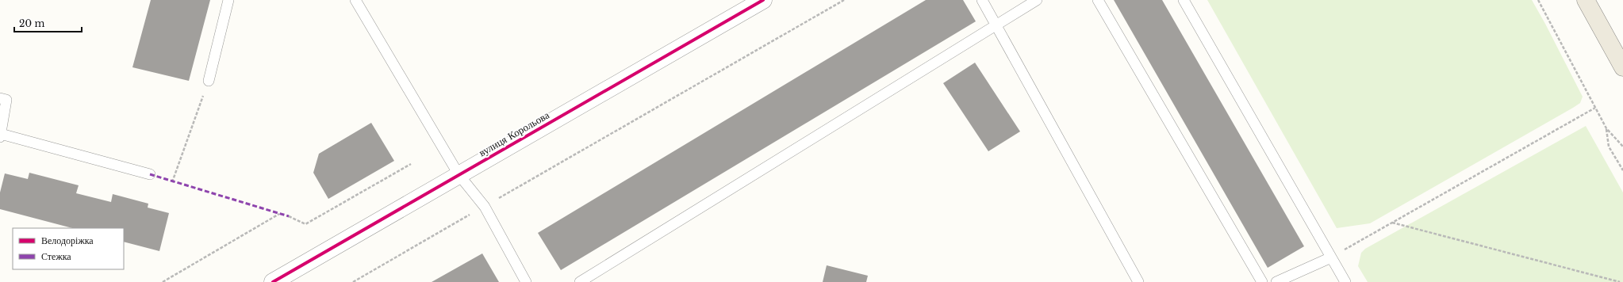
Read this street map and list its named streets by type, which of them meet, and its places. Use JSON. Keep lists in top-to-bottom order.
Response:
{
  "streets": {
    "street": ["вулиця Корольова"]
  },
  "legend": ["Велодоріжка", "Стежка"],
  "scale_bar": "20 m"
}
